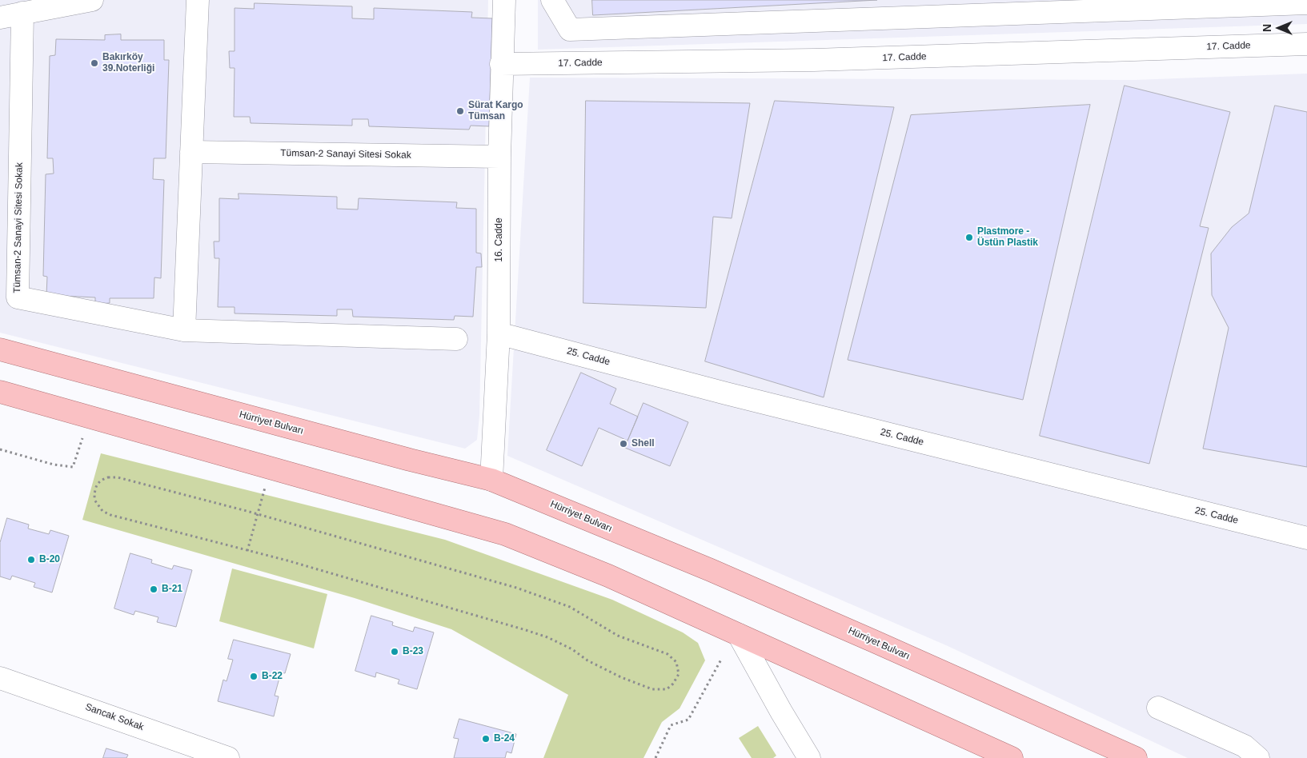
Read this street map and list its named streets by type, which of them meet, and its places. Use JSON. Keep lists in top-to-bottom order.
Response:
{
  "streets": {
    "main road": ["Hürriyet Bulvarı"],
    "street": [
      "17. Cadde",
      "Tümsan-2 Sanayi Sitesi Sokak",
      "16. Cadde",
      "25. Cadde",
      "Sancak Sokak"
    ]
  },
  "crossings": [
    ["17. Cadde", "16. Cadde"],
    ["Tümsan-2 Sanayi Sitesi Sokak", "16. Cadde"],
    ["16. Cadde", "25. Cadde"],
    ["16. Cadde", "Hürriyet Bulvarı"]
  ],
  "places": [
    "Bakırköy 39.Noterliği",
    "Sürat Kargo Tümsan",
    "Plastmore - Üstün Plastik",
    "Shell",
    "B-20",
    "B-21",
    "B-23",
    "B-22",
    "B-24"
  ],
  "north": "left"
}
